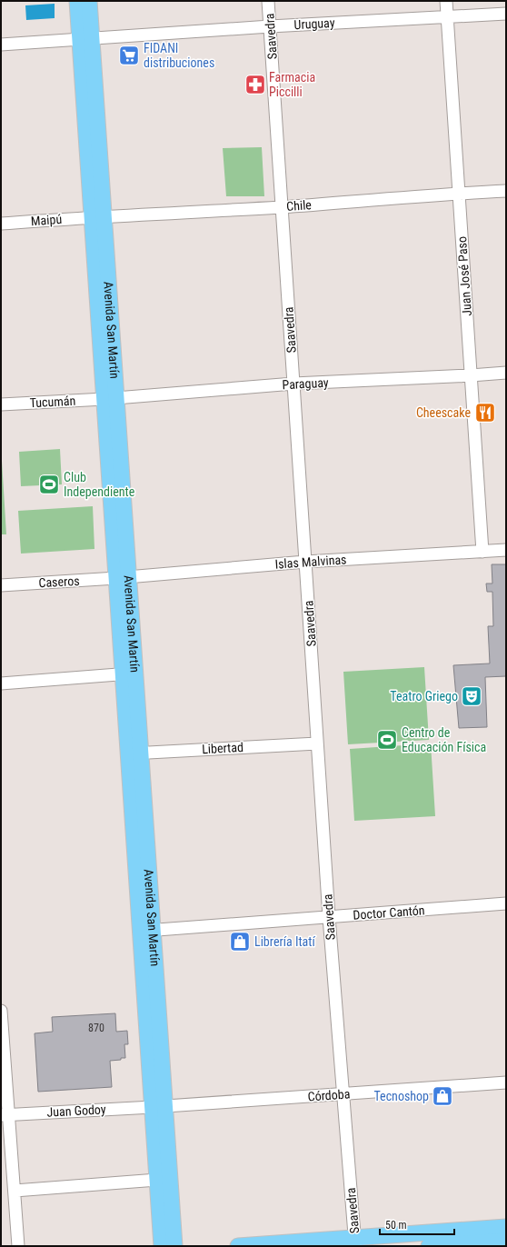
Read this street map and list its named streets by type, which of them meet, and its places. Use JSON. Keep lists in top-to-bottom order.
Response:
{
  "streets": {
    "main road": ["Avenida San Martín"],
    "street": [
      "Uruguay",
      "Saavedra",
      "Chile",
      "Maipú",
      "Juan José Paso",
      "Paraguay",
      "Tucumán",
      "Islas Malvinas",
      "Caseros",
      "Libertad",
      "Doctor Cantón",
      "Córdoba",
      "Juan Godoy"
    ]
  },
  "crossings": [
    ["Uruguay", "Saavedra"],
    ["Uruguay", "Juan José Paso"],
    ["Uruguay", "Avenida San Martín"],
    ["Saavedra", "Chile"],
    ["Saavedra", "Paraguay"],
    ["Saavedra", "Islas Malvinas"],
    ["Saavedra", "Libertad"],
    ["Saavedra", "Doctor Cantón"],
    ["Saavedra", "Córdoba"],
    ["Chile", "Maipú"],
    ["Chile", "Juan José Paso"],
    ["Chile", "Avenida San Martín"],
    ["Maipú", "Avenida San Martín"],
    ["Juan José Paso", "Paraguay"],
    ["Juan José Paso", "Islas Malvinas"],
    ["Avenida San Martín", "Paraguay"],
    ["Avenida San Martín", "Tucumán"],
    ["Avenida San Martín", "Islas Malvinas"],
    ["Avenida San Martín", "Caseros"],
    ["Avenida San Martín", "Libertad"],
    ["Avenida San Martín", "Doctor Cantón"],
    ["Avenida San Martín", "Córdoba"],
    ["Avenida San Martín", "Juan Godoy"],
    ["Paraguay", "Tucumán"],
    ["Islas Malvinas", "Caseros"],
    ["Córdoba", "Juan Godoy"]
  ],
  "places": {
    "supermarket": ["FIDANI distribuciones"],
    "pharmacy": ["Farmacia Piccilli"],
    "restaurant": ["Cheescake"],
    "sports": ["Club Independiente", "Centro de Educación Física"],
    "theatre": ["Teatro Griego"],
    "shop": ["Librería Itatí", "Tecnoshop"]
  },
  "house_numbers": ["870"],
  "scale_bar": "50 m"
}
